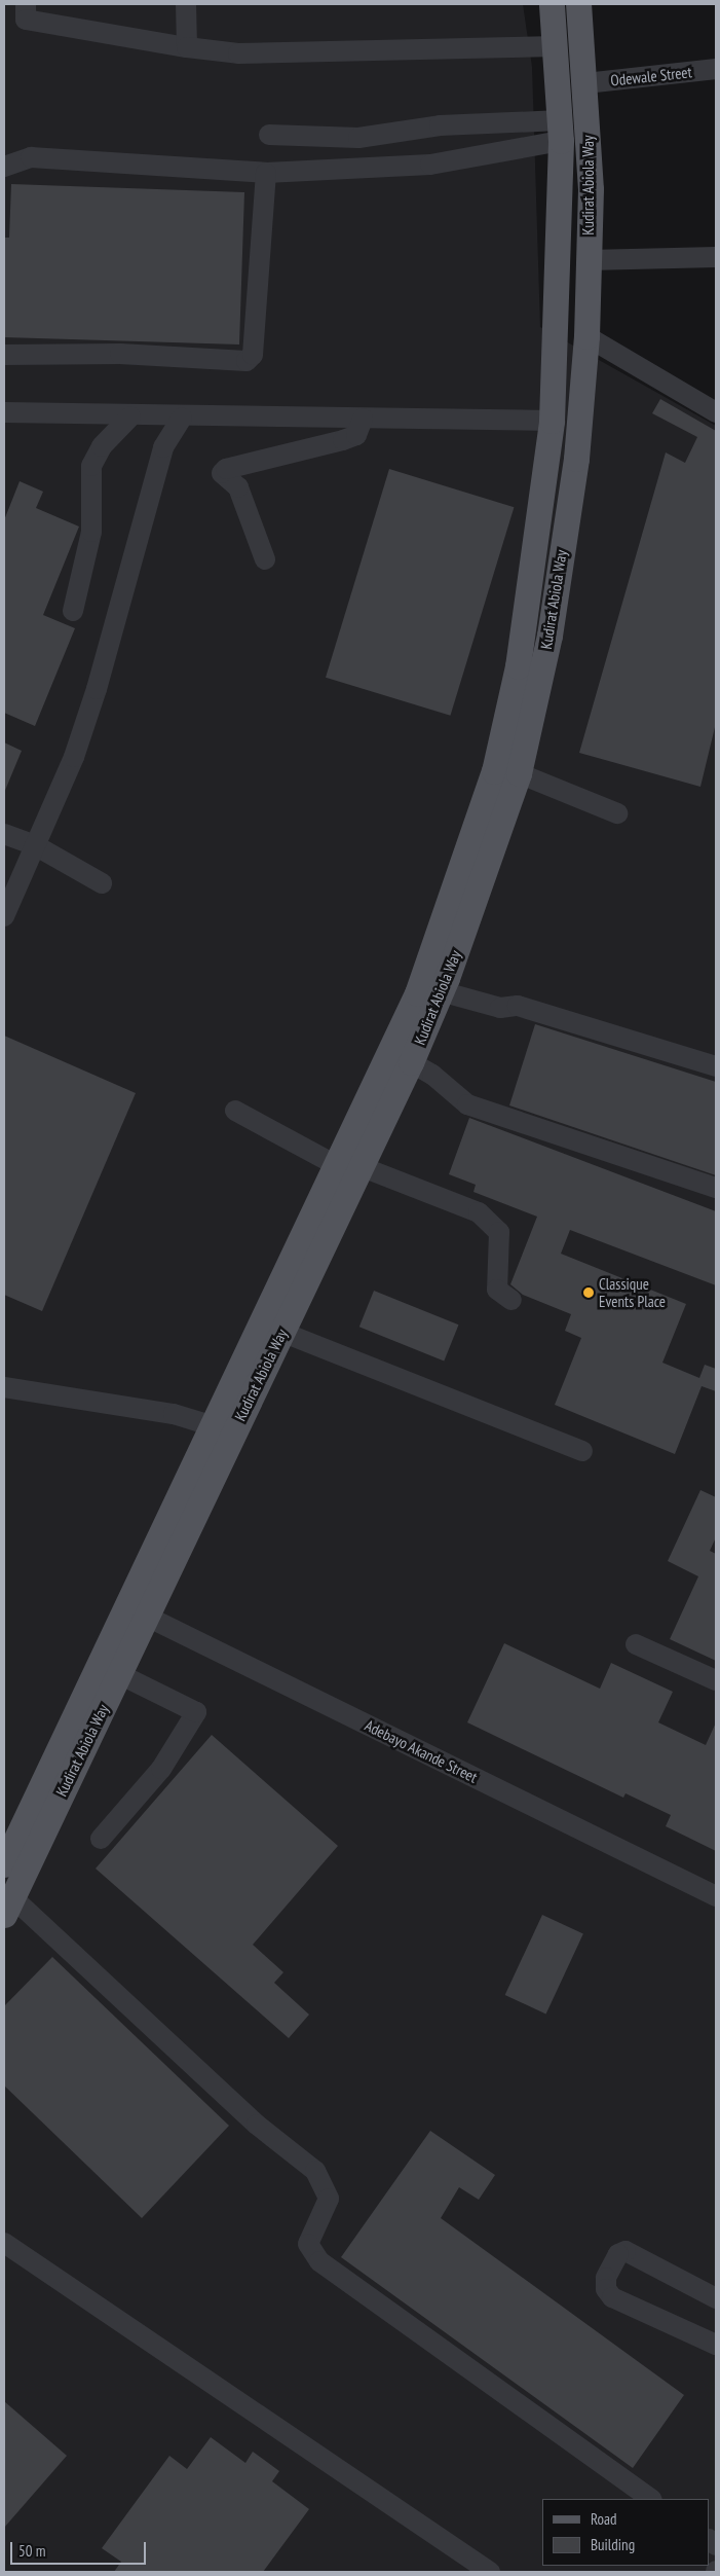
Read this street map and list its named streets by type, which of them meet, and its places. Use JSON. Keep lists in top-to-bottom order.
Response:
{
  "streets": {
    "main road": ["Kudirat Abiola Way"],
    "street": ["Odewale Street", "Adebayo Akande Street"]
  },
  "crossings": [
    ["Odewale Street", "Kudirat Abiola Way"],
    ["Kudirat Abiola Way", "Adebayo Akande Street"]
  ],
  "places": ["Classique Events Place"],
  "legend": ["Road", "Building"],
  "scale_bar": "50 m"
}
